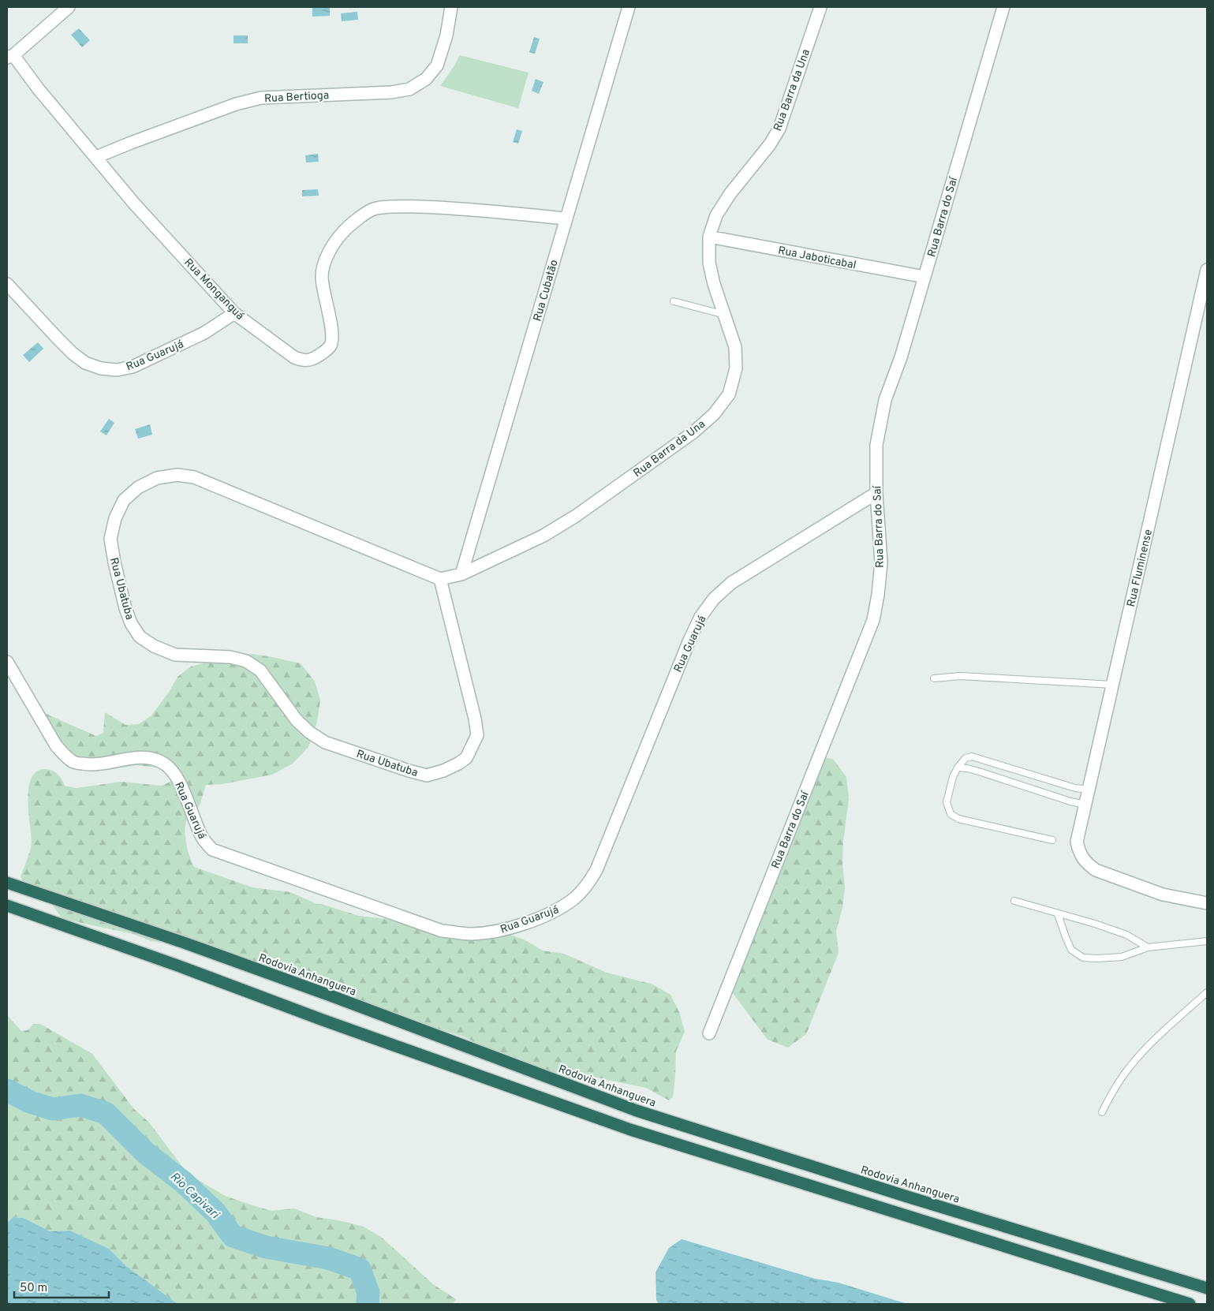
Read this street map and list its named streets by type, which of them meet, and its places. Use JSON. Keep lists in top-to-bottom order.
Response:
{
  "streets": {
    "highway": ["Rodovia Anhanguera"],
    "street": [
      "Rua Barra da Una",
      "Rua Bertioga",
      "Rua Barra do Saí",
      "Rua Jaboticabal",
      "Rua Monganguá",
      "Rua Cubatão",
      "Rua Guarujá",
      "Rua Fluminense",
      "Rua Ubatuba"
    ]
  },
  "crossings": [
    ["Rua Barra da Una", "Rua Jaboticabal"],
    ["Rua Barra da Una", "Rua Cubatão"],
    ["Rua Barra da Una", "Rua Ubatuba"],
    ["Rua Bertioga", "Rua Monganguá"],
    ["Rua Barra do Saí", "Rua Jaboticabal"],
    ["Rua Barra do Saí", "Rua Guarujá"],
    ["Rua Monganguá", "Rua Cubatão"],
    ["Rua Monganguá", "Rua Guarujá"]
  ],
  "water": ["Rio Capivari"],
  "scale_bar": "50 m"
}
